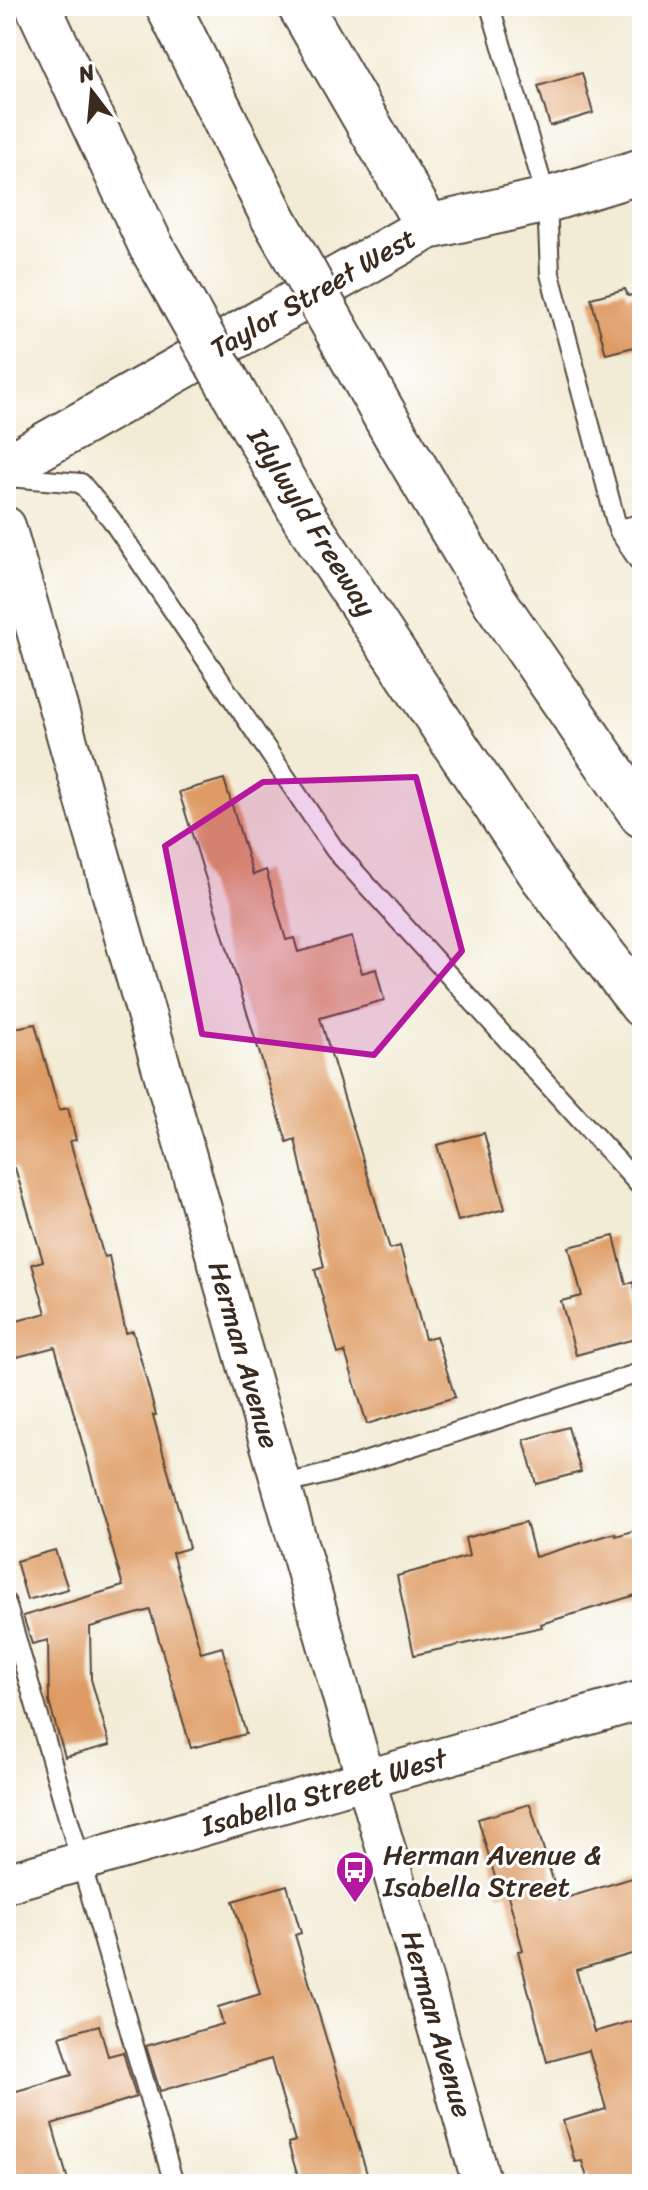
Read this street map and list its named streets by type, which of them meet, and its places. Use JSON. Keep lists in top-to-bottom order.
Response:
{
  "streets": {
    "main road": ["Taylor Street West", "Idylwyld Freeway"],
    "street": ["Herman Avenue", "Isabella Street West"]
  },
  "crossings": [
    ["Herman Avenue", "Isabella Street West"]
  ],
  "places": {
    "bus stop": ["Herman Avenue & Isabella Street"]
  },
  "north": "top"
}
